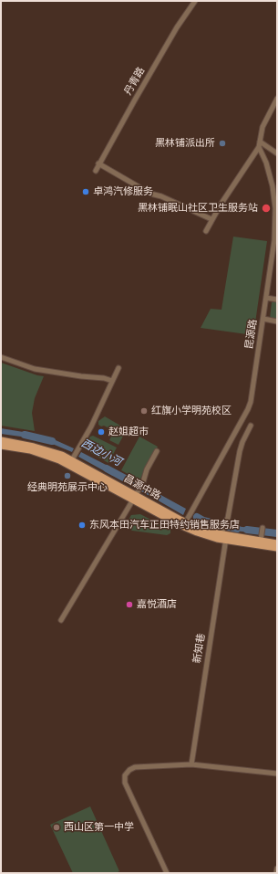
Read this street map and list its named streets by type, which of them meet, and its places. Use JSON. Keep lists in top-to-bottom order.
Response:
{
  "streets": {
    "main road": ["昌源中路"],
    "street": ["丹青路", "昆源路", "新知巷"]
  },
  "crossings": [
    ["昆源路", "昌源中路"],
    ["昌源中路", "新知巷"]
  ],
  "water": ["西边小河"],
  "places": [
    "黑林铺派出所",
    "卓鸿汽修服务",
    "黑林铺眠山社区卫生服务站",
    "红旗小学明苑校区",
    "赵姐超市",
    "经典明苑展示中心",
    "东风本田汽车正田特约销售服务店",
    "嘉悦酒店",
    "西山区第一中学"
  ]
}
